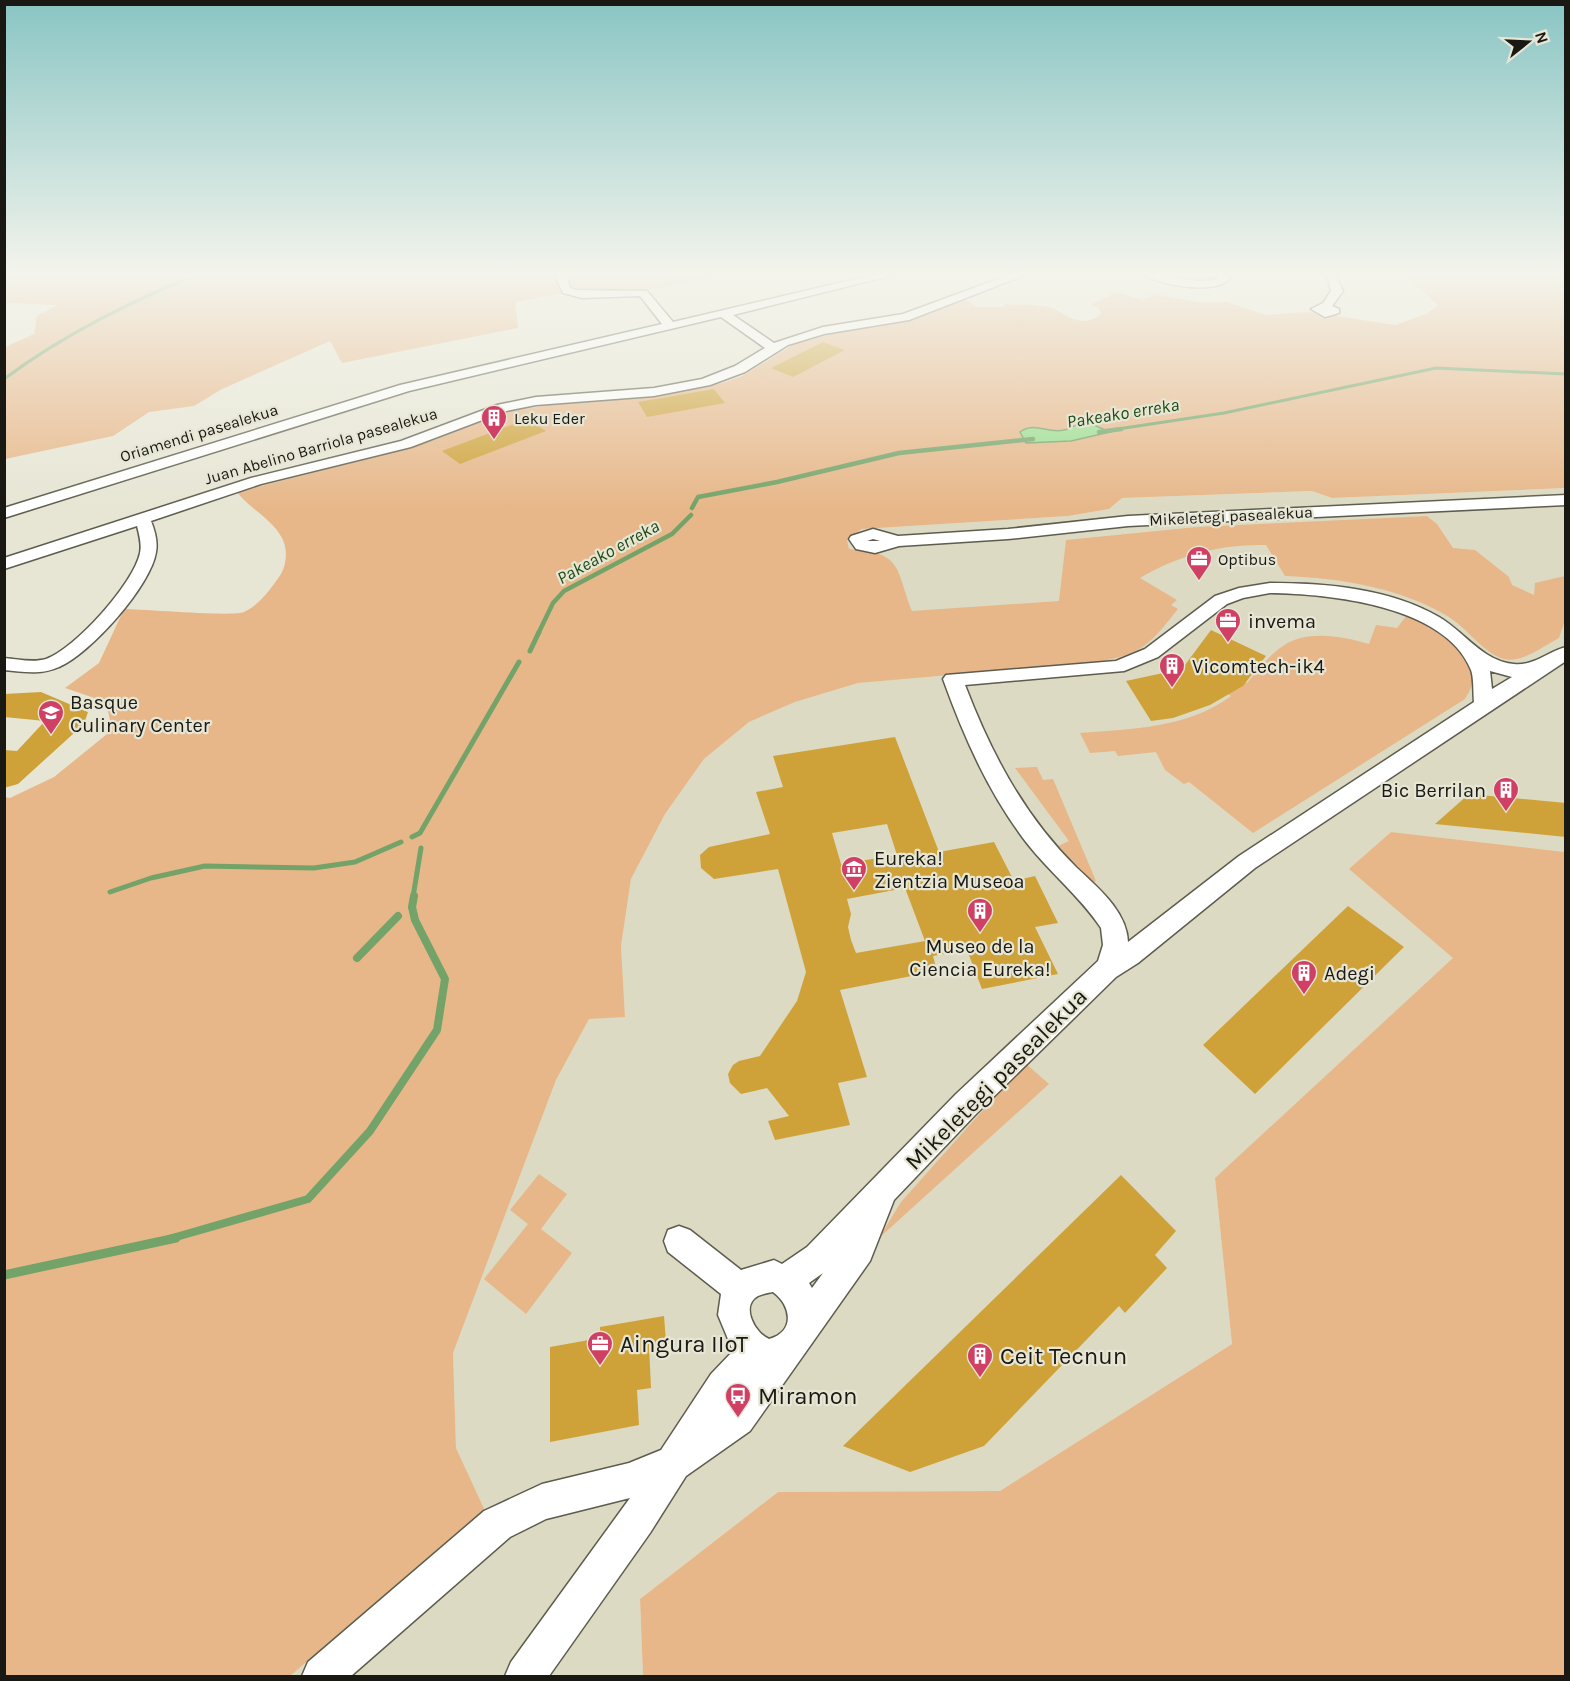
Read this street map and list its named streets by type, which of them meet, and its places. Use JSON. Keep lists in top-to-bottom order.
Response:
{
  "streets": {
    "street": ["Oriamendi pasealekua", "Juan Abelino Barriola pasealekua", "Mikeletegi pasealekua"]
  },
  "water": ["Pakeako erreka"],
  "places": {
    "building": [
      "Leku Eder",
      "Vicomtech-ik4",
      "Bic Berrilan",
      "Museo de la Ciencia Eureka!",
      "Adegi",
      "Ceit Tecnun"
    ],
    "office": ["Optibus", "invema", "Aingura IIoT"],
    "school or university": ["Basque Culinary Center"],
    "museum": ["Eureka! Zientzia Museoa"],
    "bus stop": ["Miramon"]
  },
  "north": "right"
}
